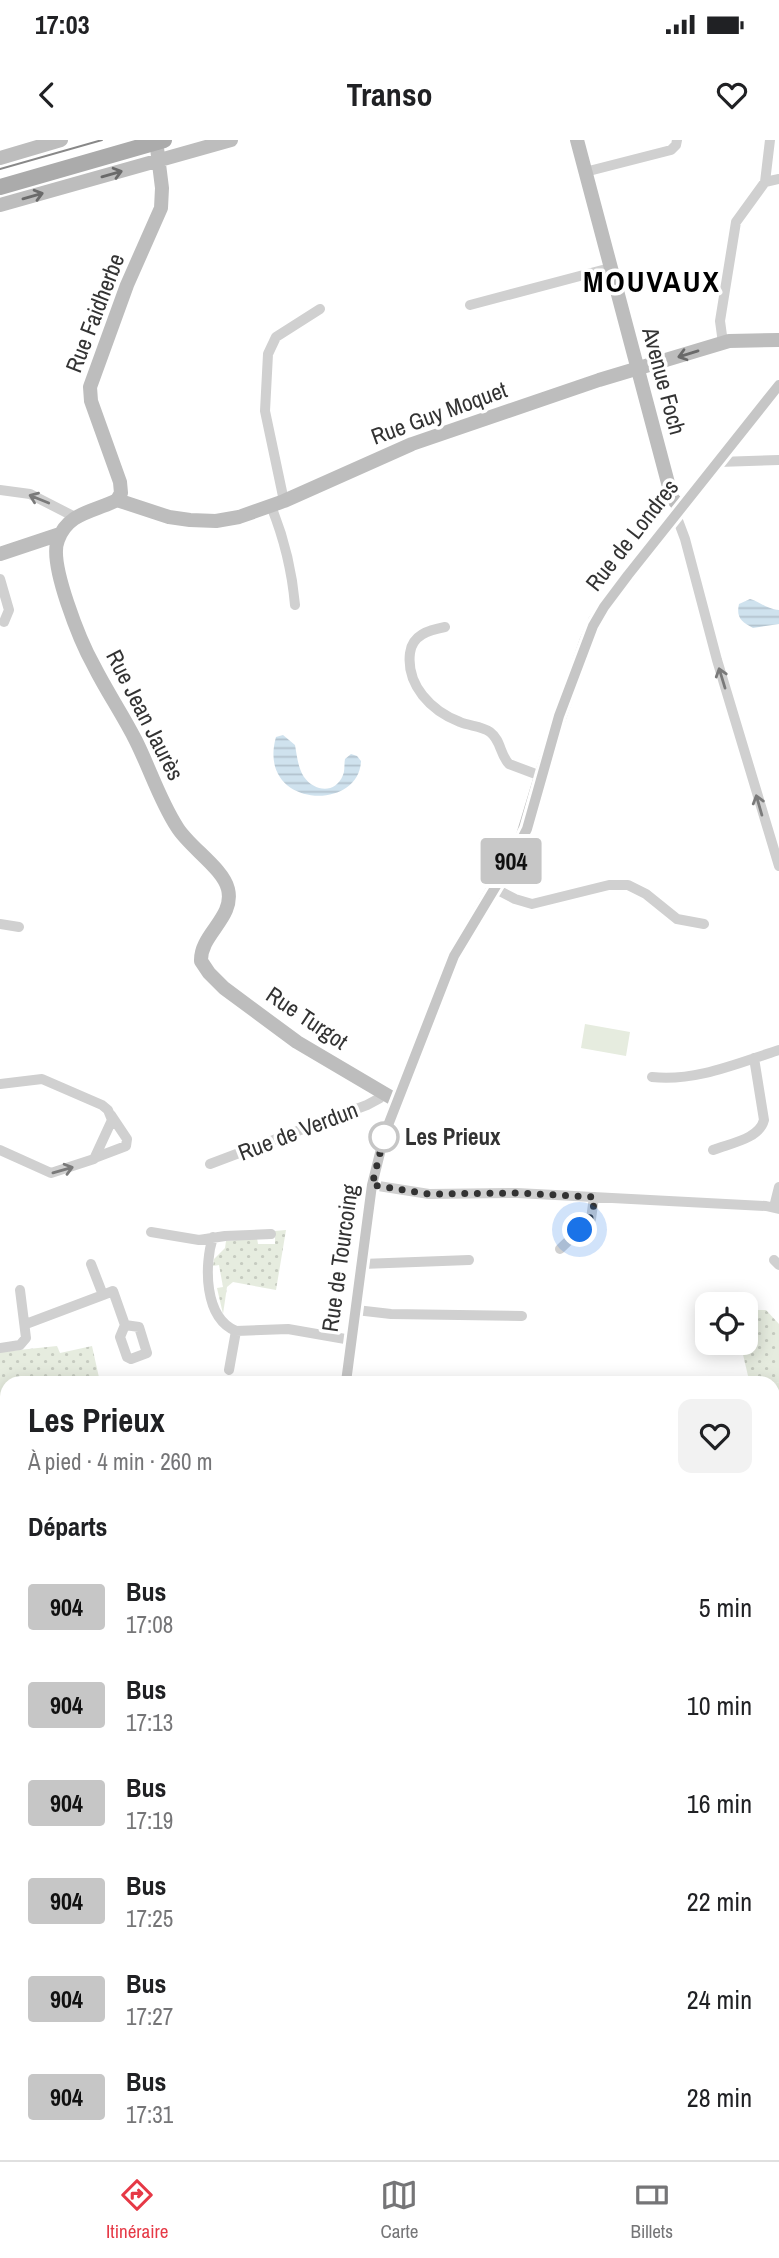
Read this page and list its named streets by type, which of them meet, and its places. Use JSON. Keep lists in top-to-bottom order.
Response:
{
  "streets": {
    "street": [
      "Rue Faidherbe",
      "Avenue Foch",
      "Rue Guy Moquet",
      "Rue de Londres",
      "Rue Jean Jaurès",
      "Rue Turgot",
      "Rue de Verdun",
      "Rue de Tourcoing"
    ]
  },
  "crossings": [
    ["Rue Faidherbe", "Rue Guy Moquet"],
    ["Avenue Foch", "Rue Guy Moquet"],
    ["Avenue Foch", "Rue de Londres"],
    ["Rue de Londres", "Rue Turgot"],
    ["Rue de Londres", "Rue de Tourcoing"],
    ["Rue Jean Jaurès", "Rue Turgot"],
    ["Rue Turgot", "Rue de Verdun"],
    ["Rue Turgot", "Rue de Tourcoing"]
  ],
  "districts": ["MOUVAUX"],
  "places": ["Les Prieux"],
  "lines": ["bus line 904"],
  "page": {
    "status": "17:03",
    "header": "Transo",
    "on_map": "904",
    "heading": [
      ["Les Prieux", "À pied · 4 min · 260 m"],
      "Départs"
    ],
    "list": [
      {
        "mark": "904",
        "name": "Bus",
        "note": "17:08",
        "value": "5 min"
      },
      {
        "mark": "904",
        "name": "Bus",
        "note": "17:13",
        "value": "10 min"
      },
      {
        "mark": "904",
        "name": "Bus",
        "note": "17:19",
        "value": "16 min"
      },
      {
        "mark": "904",
        "name": "Bus",
        "note": "17:25",
        "value": "22 min"
      },
      {
        "mark": "904",
        "name": "Bus",
        "note": "17:27",
        "value": "24 min"
      },
      {
        "mark": "904",
        "name": "Bus",
        "note": "17:31",
        "value": "28 min"
      }
    ],
    "tabs": ["Itinéraire", "Carte", "Billets"]
  }
}
